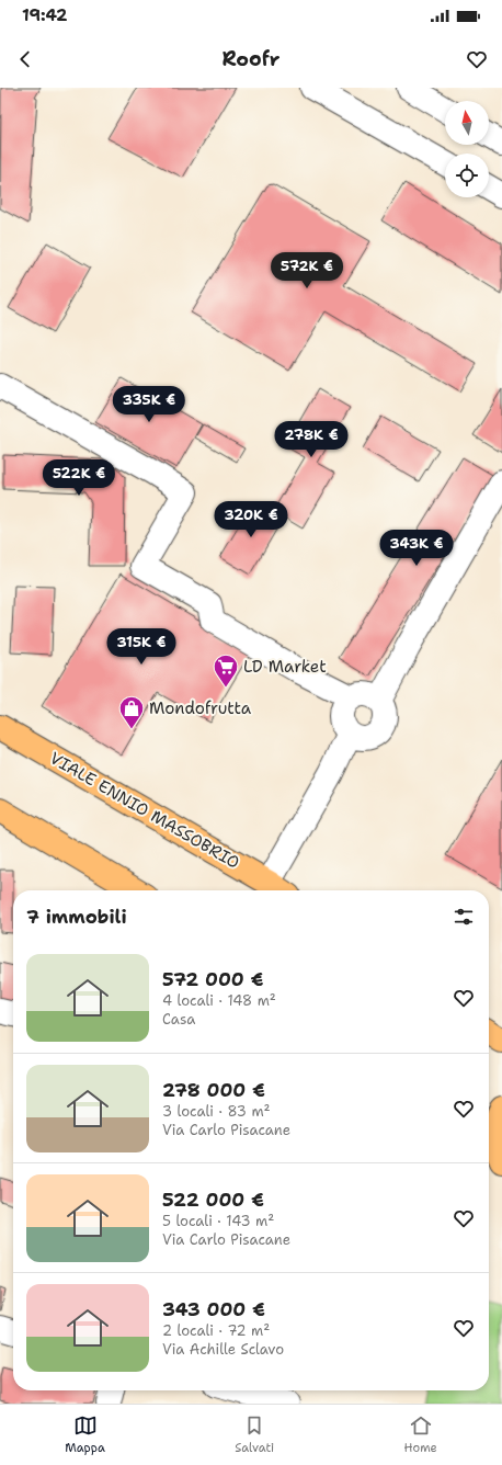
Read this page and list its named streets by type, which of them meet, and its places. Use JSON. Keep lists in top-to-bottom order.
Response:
{
  "streets": {
    "main road": ["VIALE ENNIO MASSOBRIO"]
  },
  "places": {
    "supermarket": ["LD Market"],
    "shop": ["Mondofrutta"]
  },
  "north": "top",
  "page": {
    "status": "19:42",
    "header": "Roofr",
    "price": [
      "572K €",
      "335K €",
      "278K €",
      "522K €",
      "320K €",
      "343K €",
      "315K €"
    ],
    "heading": "7 immobili",
    "list": [
      {
        "name": "572 000 €",
        "note": "4 locali · 148 m² · Casa"
      },
      {
        "name": "278 000 €",
        "note": "3 locali · 83 m² · Via Carlo Pisacane"
      },
      {
        "name": "522 000 €",
        "note": "5 locali · 143 m² · Via Carlo Pisacane"
      },
      {
        "name": "343 000 €",
        "note": "2 locali · 72 m² · Via Achille Sclavo"
      }
    ],
    "tabs": ["Mappa", "Salvati", "Home"]
  }
}
